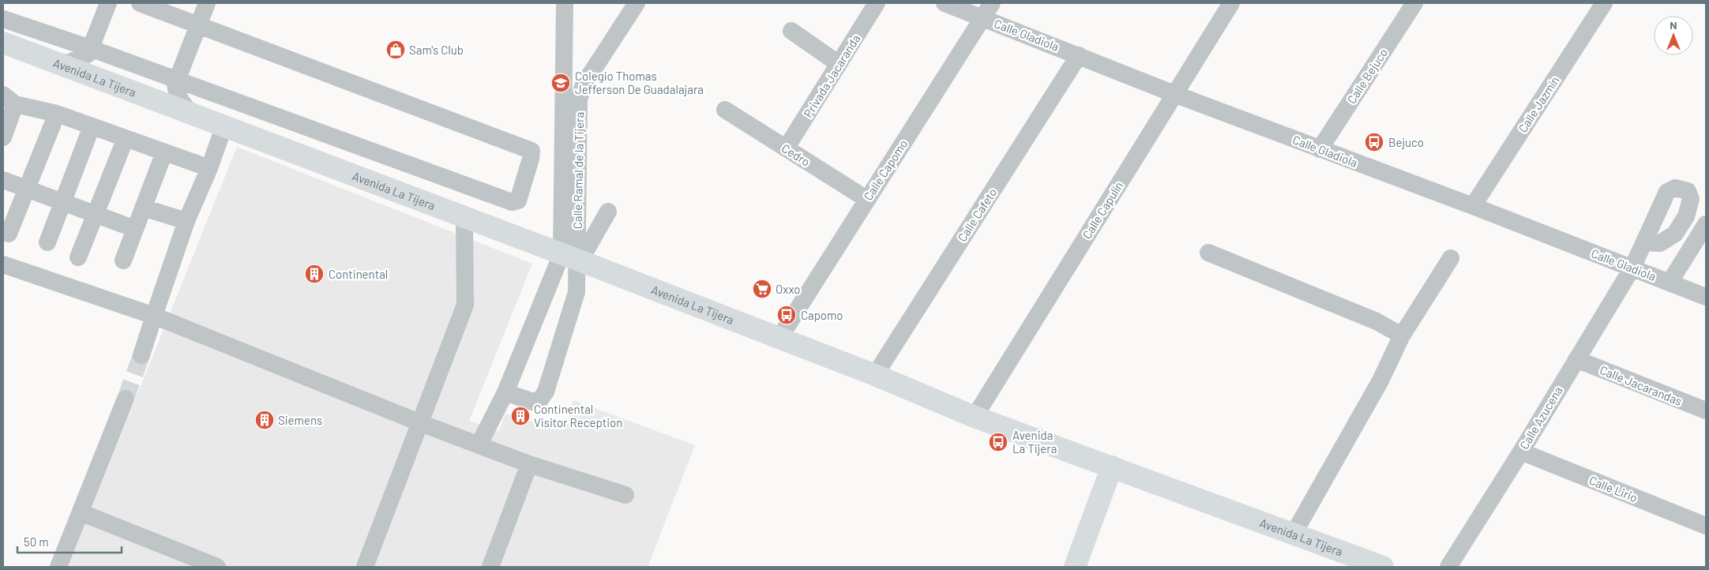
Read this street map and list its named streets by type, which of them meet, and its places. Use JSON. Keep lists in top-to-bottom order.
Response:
{
  "streets": {
    "main road": ["Avenida La Tijera"],
    "street": [
      "Calle Gladiola",
      "Privada Jacaranda",
      "Calle Bejuco",
      "Calle Jazmín",
      "Cedro",
      "Calle Capomo",
      "Calle Ramal de la Tijera",
      "Calle Capulín",
      "Calle Cafeto",
      "Calle Jacarandas",
      "Calle Azucena",
      "Calle Lirio"
    ]
  },
  "crossings": [
    ["Calle Gladiola", "Calle Bejuco"],
    ["Calle Gladiola", "Calle Jazmín"],
    ["Calle Gladiola", "Calle Capomo"],
    ["Calle Gladiola", "Calle Capulín"],
    ["Calle Gladiola", "Calle Cafeto"],
    ["Calle Gladiola", "Calle Azucena"],
    ["Privada Jacaranda", "Cedro"],
    ["Avenida La Tijera", "Calle Capomo"],
    ["Avenida La Tijera", "Calle Ramal de la Tijera"],
    ["Avenida La Tijera", "Calle Capulín"],
    ["Avenida La Tijera", "Calle Cafeto"],
    ["Cedro", "Calle Capomo"],
    ["Calle Jacarandas", "Calle Azucena"],
    ["Calle Azucena", "Calle Lirio"]
  ],
  "places": {
    "shop": ["Sam's Club"],
    "school or university": ["Colegio Thomas Jefferson De Guadalajara"],
    "bus stop": ["Bejuco", "Capomo", "Avenida La Tijera"],
    "building": ["Continental", "Continental Visitor Reception", "Siemens"],
    "supermarket": ["Oxxo"]
  },
  "scale_bar": "50 m",
  "north": "top"
}
